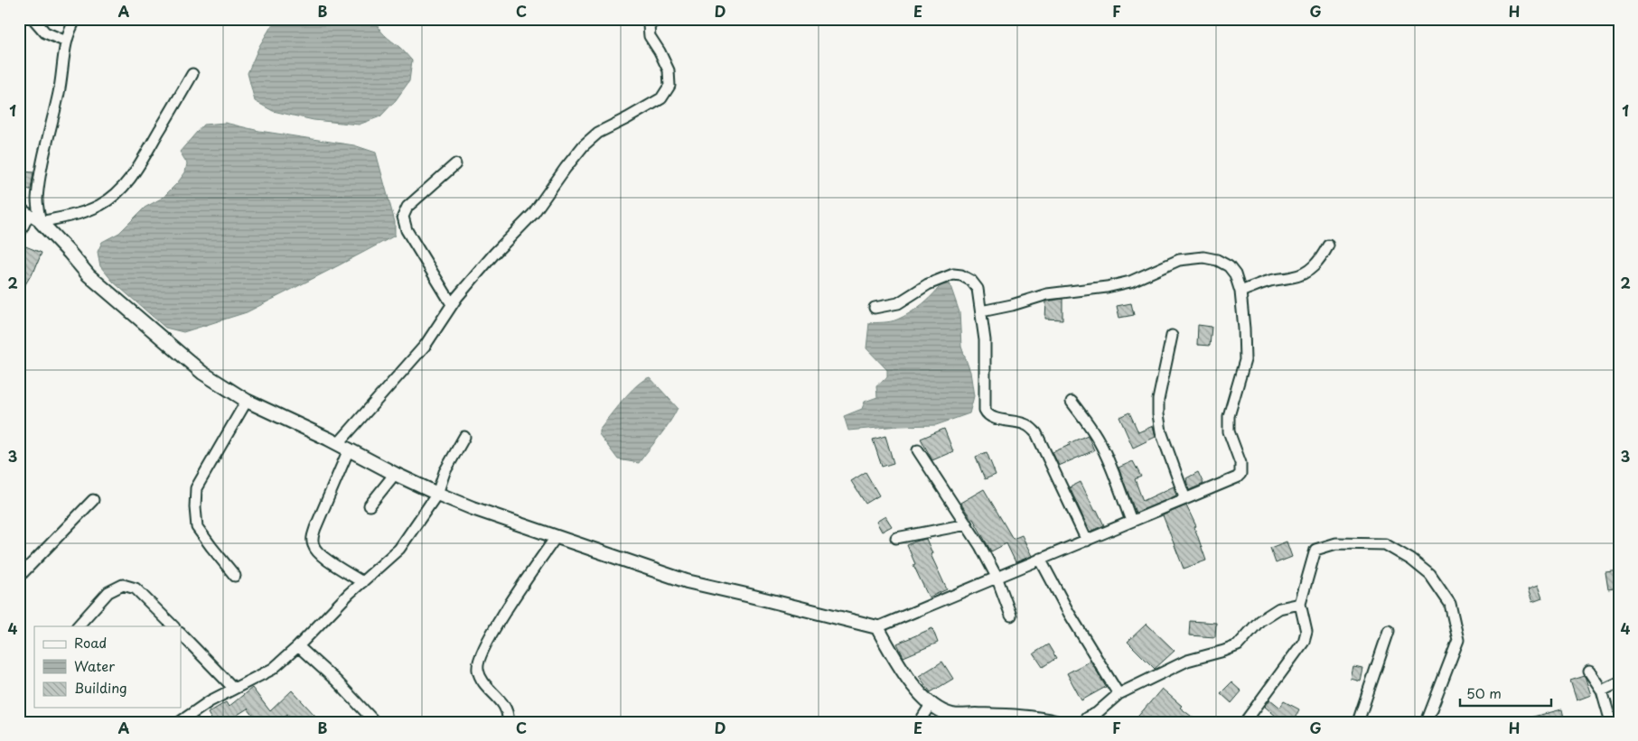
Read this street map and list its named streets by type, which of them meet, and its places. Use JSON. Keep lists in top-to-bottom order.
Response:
{
  "legend": ["Road", "Water", "Building"],
  "scale_bar": "50 m",
  "grid": {
    "columns": [
      "A",
      "B",
      "C",
      "D",
      "E",
      "F",
      "G",
      "H"
    ],
    "rows": [
      "1",
      "2",
      "3",
      "4"
    ]
  }
}
